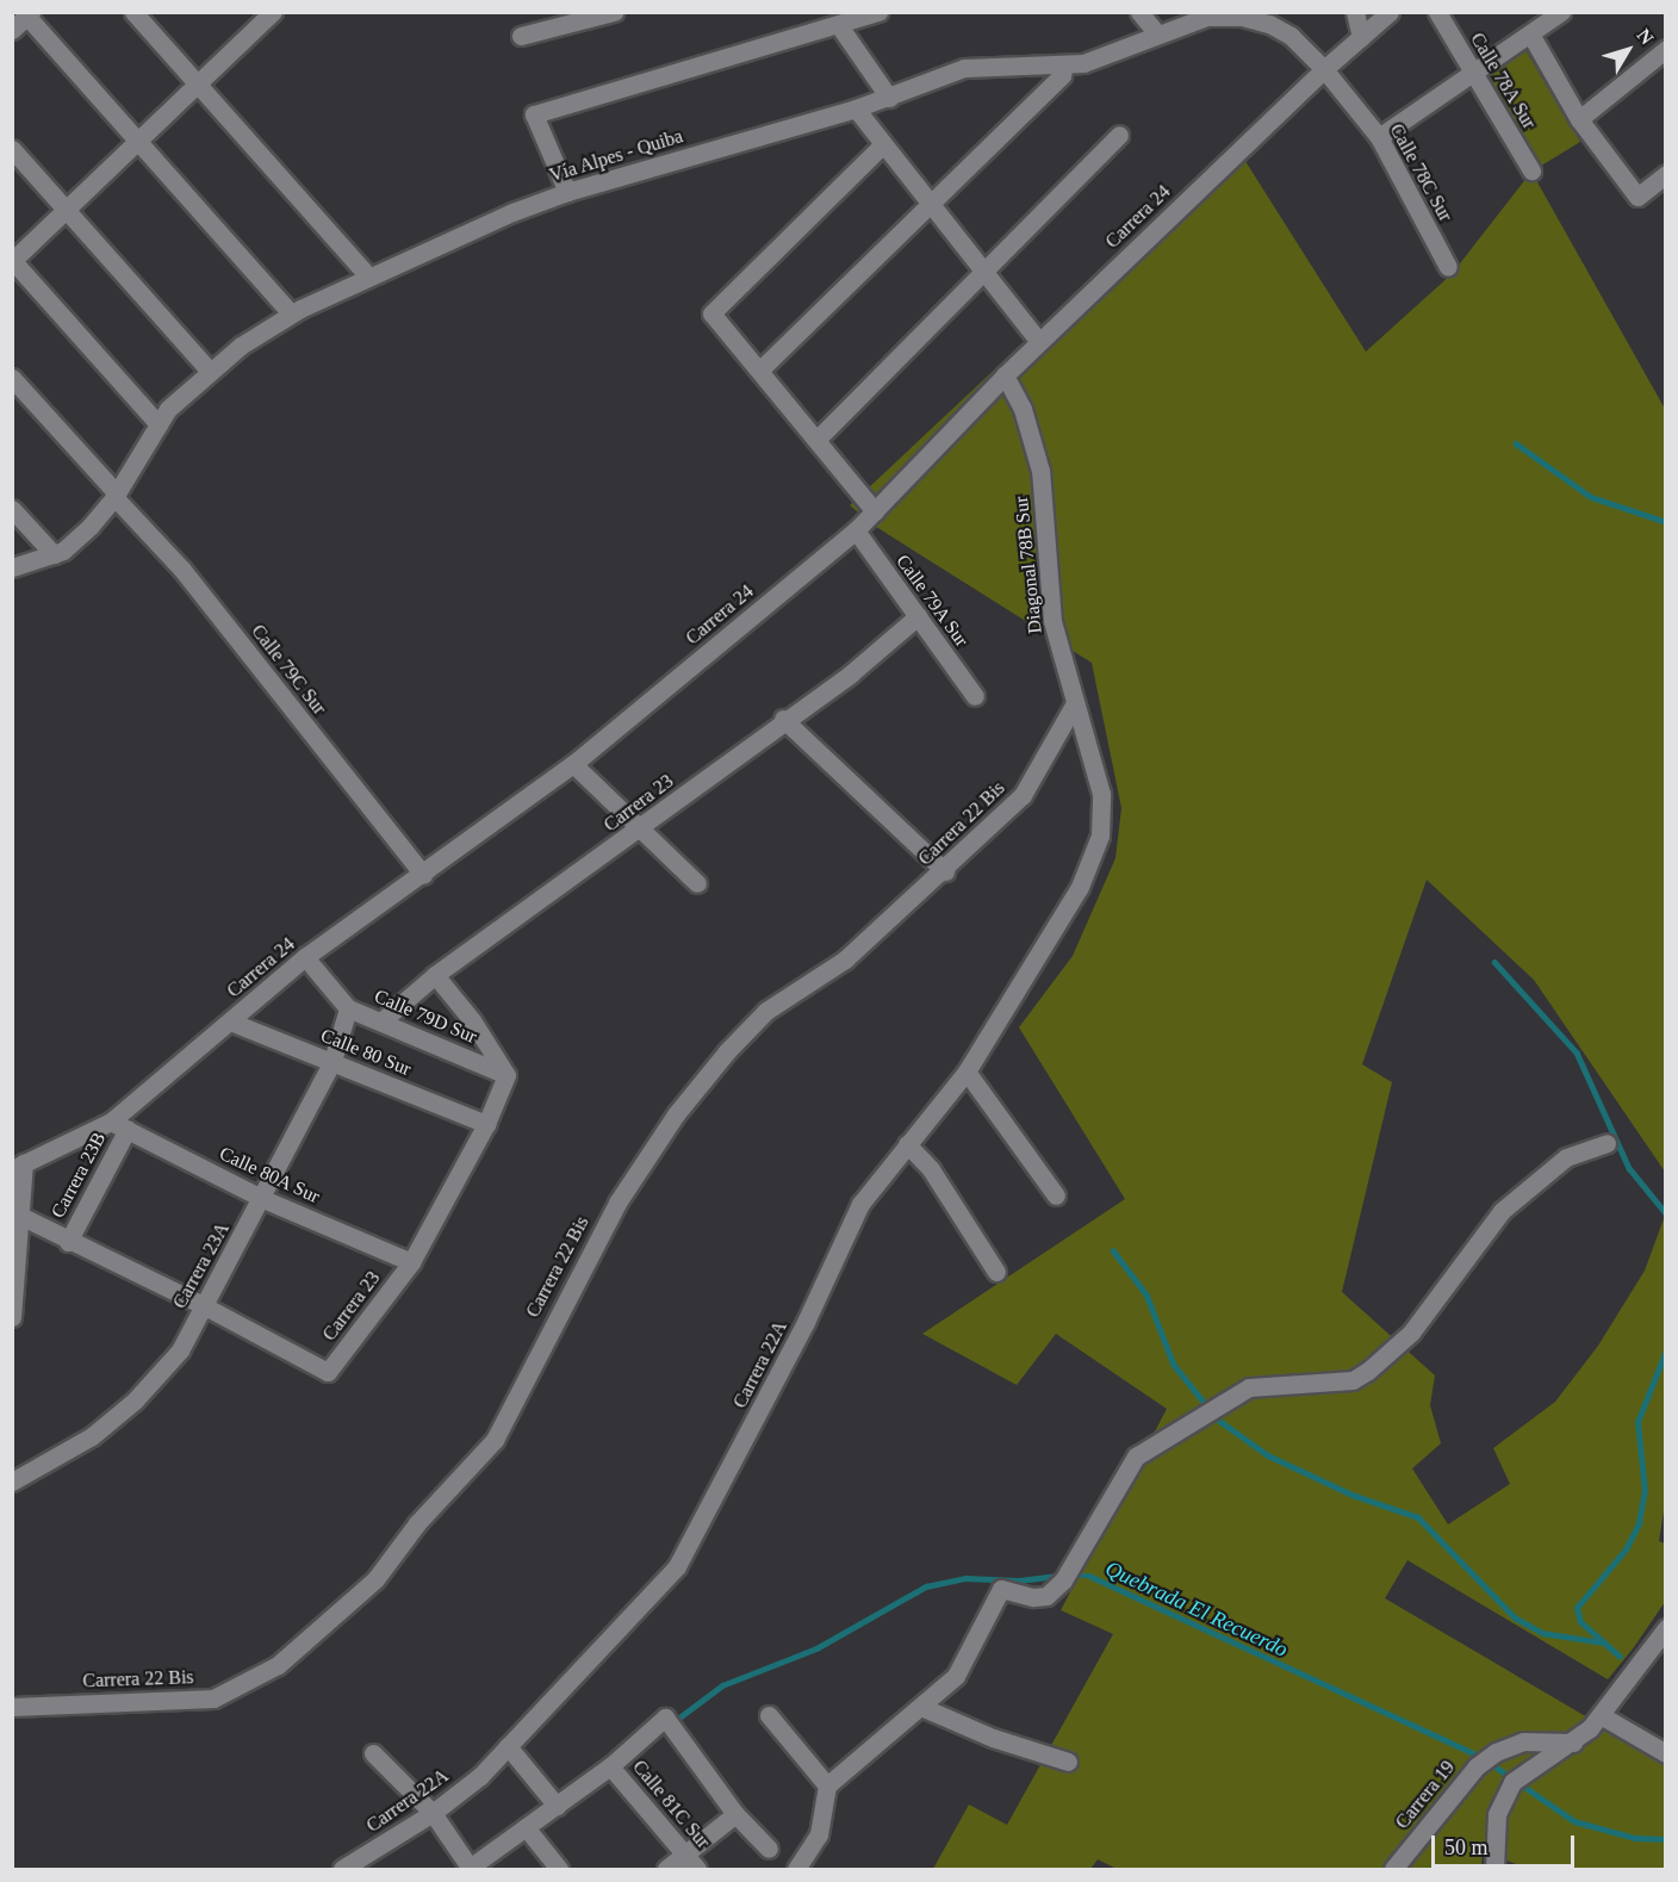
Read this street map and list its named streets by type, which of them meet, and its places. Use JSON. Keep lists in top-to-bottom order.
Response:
{
  "streets": {
    "street": [
      "Calle 78A Sur",
      "Vía Alpes - Quiba",
      "Calle 78C Sur",
      "Carrera 24",
      "Diagonal 78B Sur",
      "Calle 79A Sur",
      "Calle 79C Sur",
      "Carrera 23",
      "Carrera 22 Bis",
      "Calle 79D Sur",
      "Calle 80 Sur",
      "Carrera 23B",
      "Calle 80A Sur",
      "Carrera 23A",
      "Carrera 22A",
      "Carrera 19",
      "Calle 81C Sur"
    ]
  },
  "crossings": [
    ["Vía Alpes - Quiba", "Calle 78C Sur"],
    ["Vía Alpes - Quiba", "Carrera 24"],
    ["Vía Alpes - Quiba", "Calle 79C Sur"],
    ["Calle 78C Sur", "Carrera 24"],
    ["Carrera 24", "Diagonal 78B Sur"],
    ["Carrera 24", "Calle 79A Sur"],
    ["Carrera 24", "Calle 79C Sur"],
    ["Carrera 24", "Calle 79D Sur"],
    ["Carrera 24", "Calle 80 Sur"],
    ["Carrera 24", "Carrera 23B"],
    ["Carrera 24", "Calle 80A Sur"],
    ["Diagonal 78B Sur", "Carrera 22 Bis"],
    ["Diagonal 78B Sur", "Carrera 22A"],
    ["Calle 79A Sur", "Carrera 23"],
    ["Carrera 23", "Calle 79D Sur"],
    ["Carrera 23", "Calle 80 Sur"],
    ["Carrera 23", "Calle 80A Sur"],
    ["Carrera 23", "Carrera 23A"],
    ["Calle 79D Sur", "Carrera 23A"],
    ["Calle 80 Sur", "Carrera 23A"],
    ["Carrera 23B", "Calle 80A Sur"],
    ["Calle 80A Sur", "Carrera 23A"]
  ],
  "water": ["Quebrada El Recuerdo"],
  "scale_bar": "50 m",
  "north": "top right"
}
